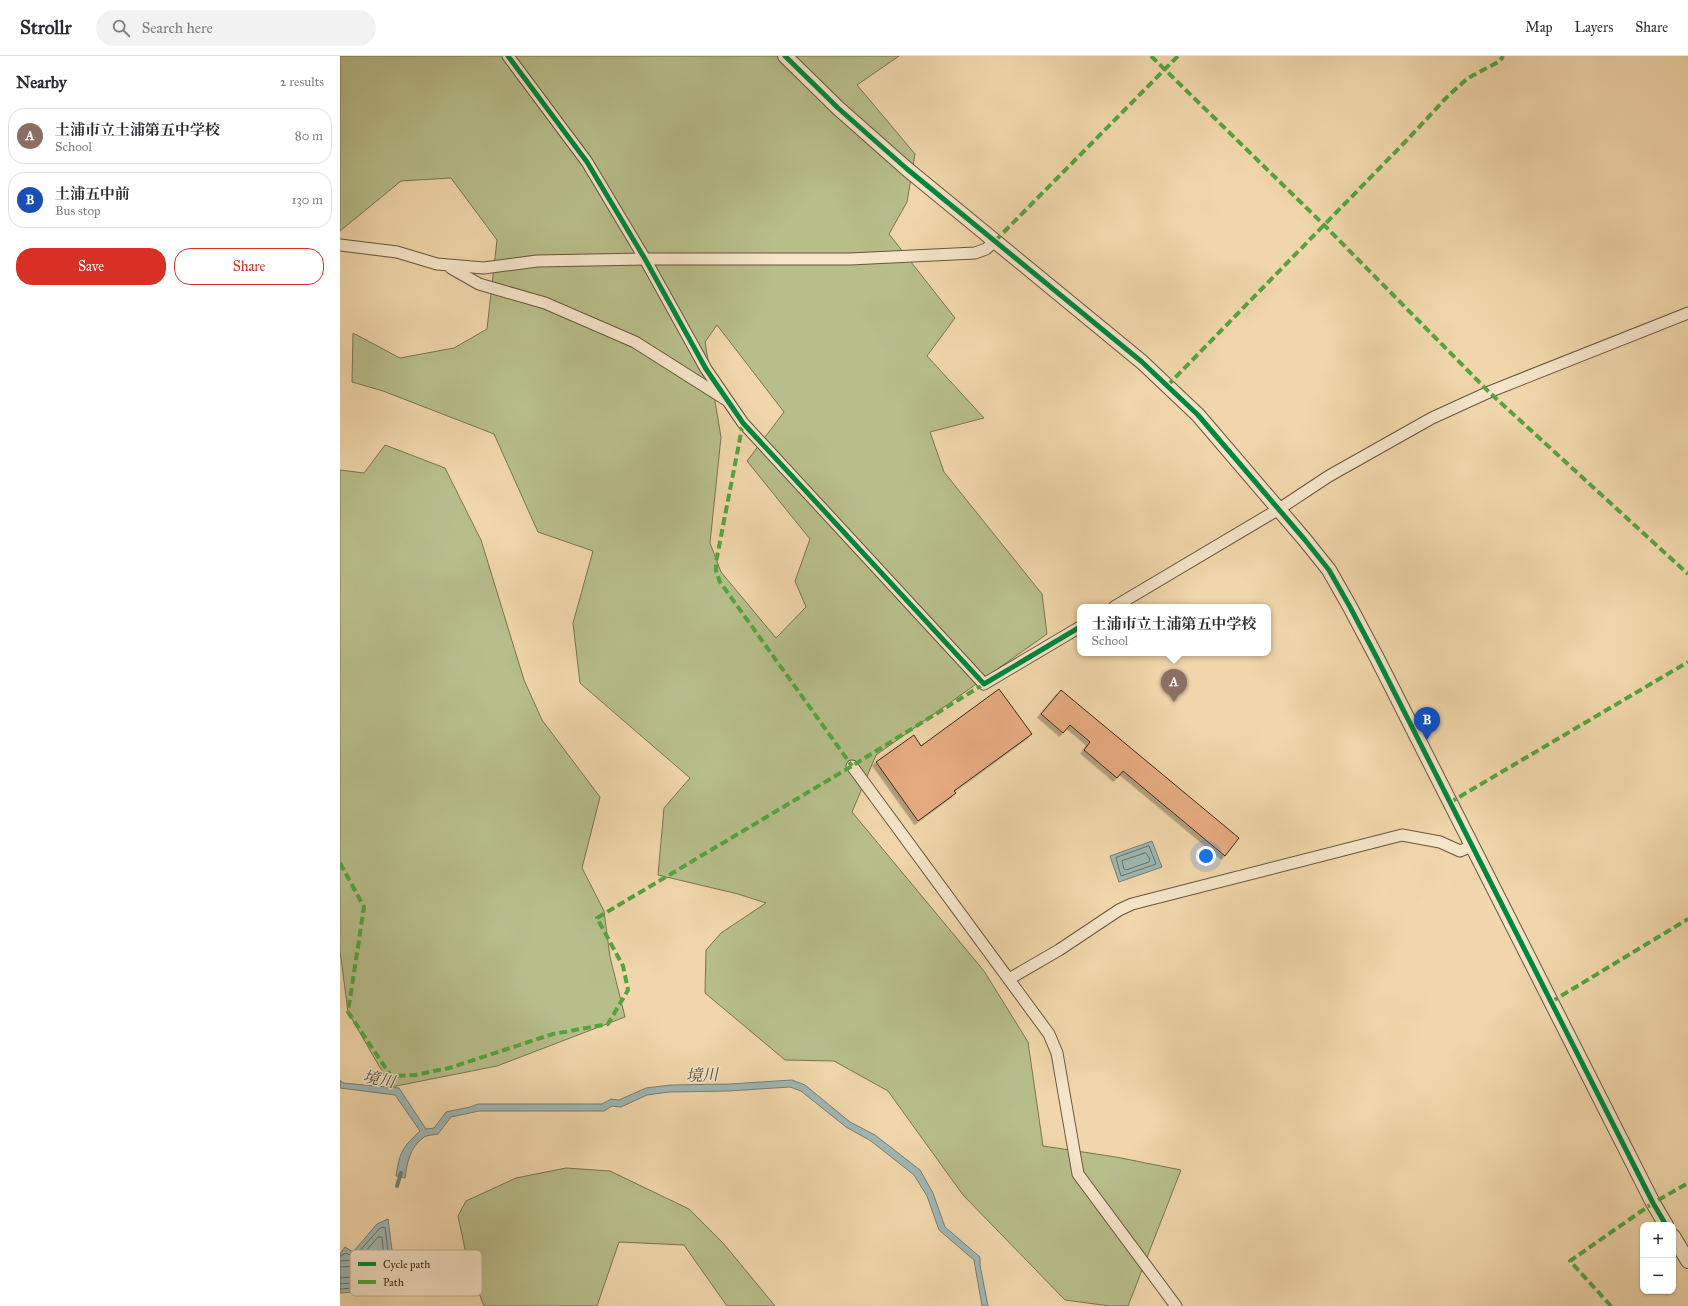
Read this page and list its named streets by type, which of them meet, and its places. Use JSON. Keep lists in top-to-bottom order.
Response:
{
  "water": ["境川"],
  "legend": ["Cycle path", "Path"],
  "page": {
    "header": "Strollr",
    "search": "Search here",
    "nav": ["Map", "Layers", "Share"],
    "heading": ["Nearby", "2 results"],
    "list": [
      {
        "mark": "A",
        "name": "土浦市立土浦第五中学校",
        "note": "School",
        "value": "80 m"
      },
      {
        "mark": "B",
        "name": "土浦五中前",
        "note": "Bus stop",
        "value": "130 m"
      }
    ],
    "buttons": ["Save", "Share"],
    "popup": ["土浦市立土浦第五中学校", "School"],
    "pins": ["A", "B"],
    "map_buttons": ["+", "−"]
  }
}
